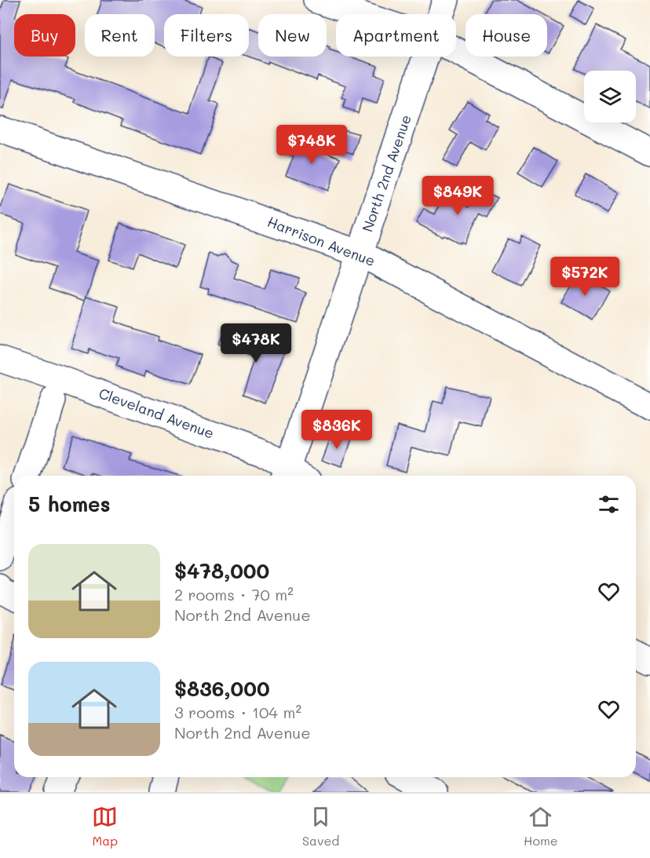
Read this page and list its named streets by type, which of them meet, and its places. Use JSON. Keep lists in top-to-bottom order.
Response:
{
  "streets": {
    "street": ["North 2nd Avenue", "Harrison Avenue", "Cleveland Avenue"]
  },
  "crossings": [
    ["North 2nd Avenue", "Harrison Avenue"]
  ],
  "page": {
    "chip": [
      "Buy",
      "Rent",
      "Filters",
      "New",
      "Apartment",
      "House"
    ],
    "price": [
      "$748K",
      "$849K",
      "$572K",
      "$478K",
      "$836K"
    ],
    "heading": "5 homes",
    "list": [
      {
        "name": "$478,000",
        "note": "2 rooms · 70 m² · North 2nd Avenue"
      },
      {
        "name": "$836,000",
        "note": "3 rooms · 104 m² · North 2nd Avenue"
      }
    ],
    "tabs": ["Map", "Saved", "Home"]
  }
}
